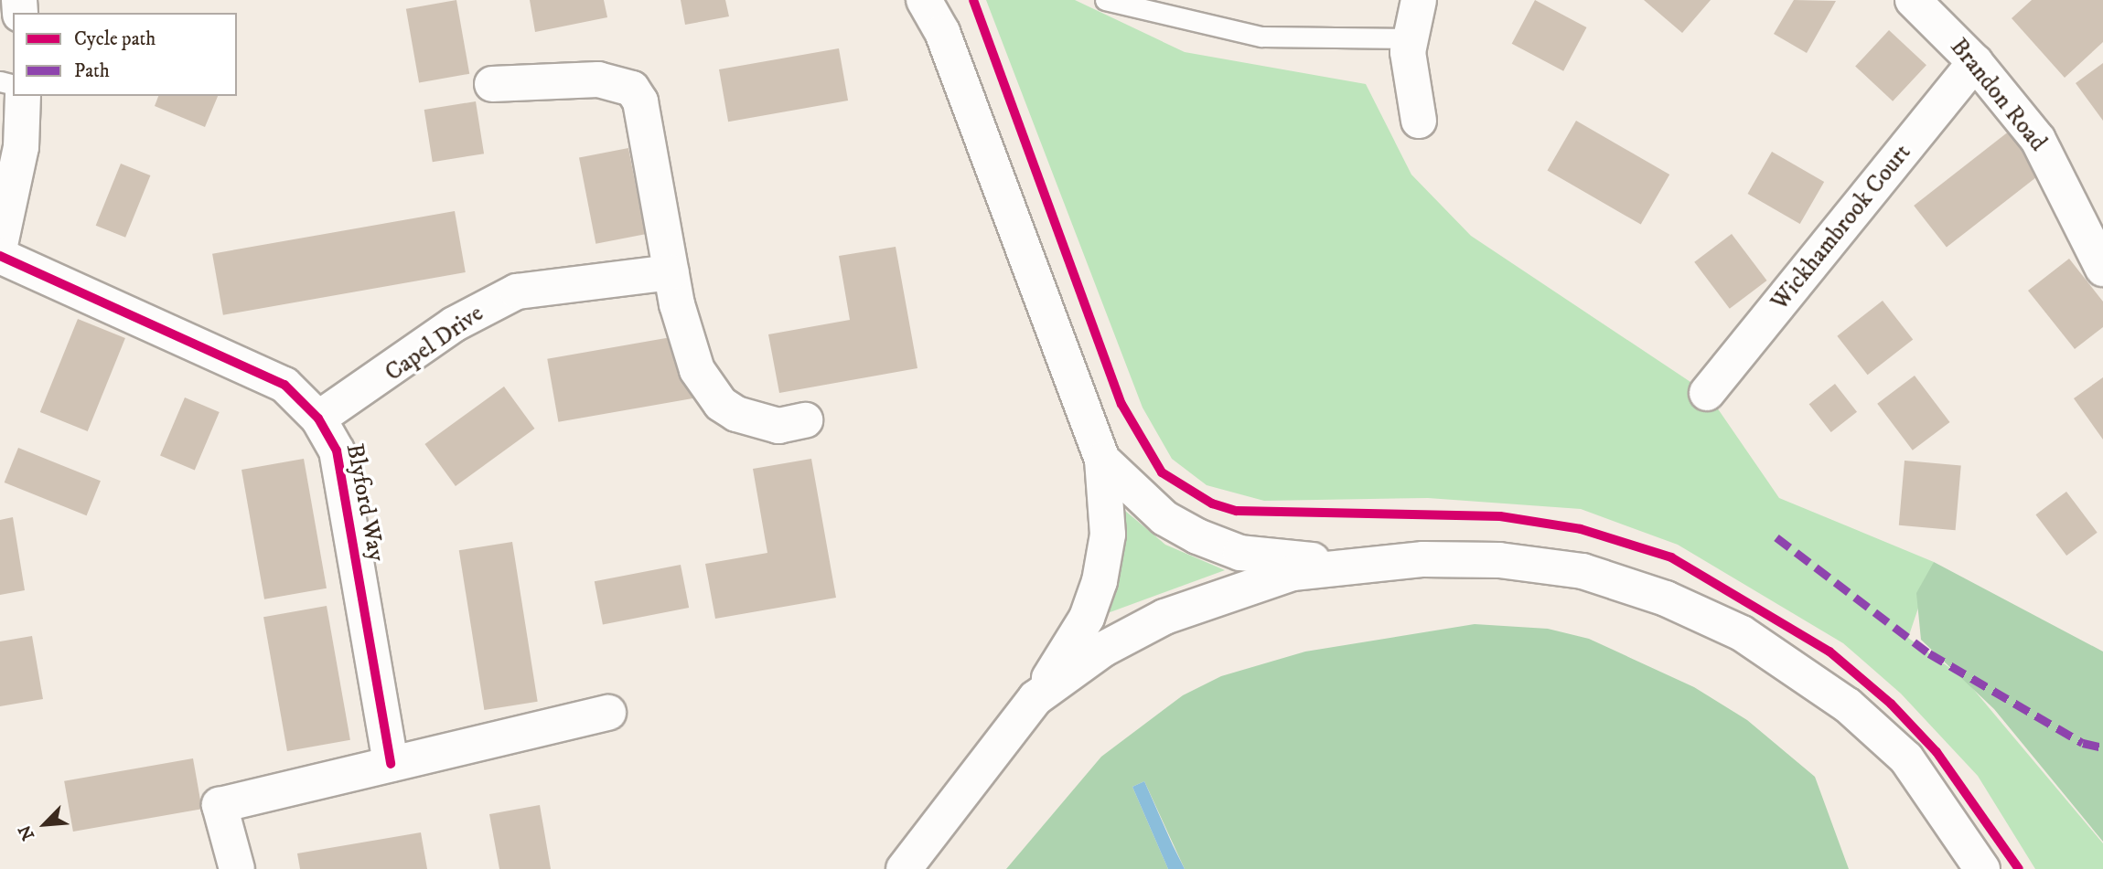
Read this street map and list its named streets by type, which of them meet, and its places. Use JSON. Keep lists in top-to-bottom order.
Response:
{
  "streets": {
    "main road": [
      "Brandon Road",
      "Wickhambrook Court",
      "Capel Drive",
      "Blyford Way"
    ]
  },
  "crossings": [
    ["Brandon Road", "Wickhambrook Court"],
    ["Capel Drive", "Blyford Way"]
  ],
  "legend": ["Cycle path", "Path"],
  "north": "bottom left"
}
